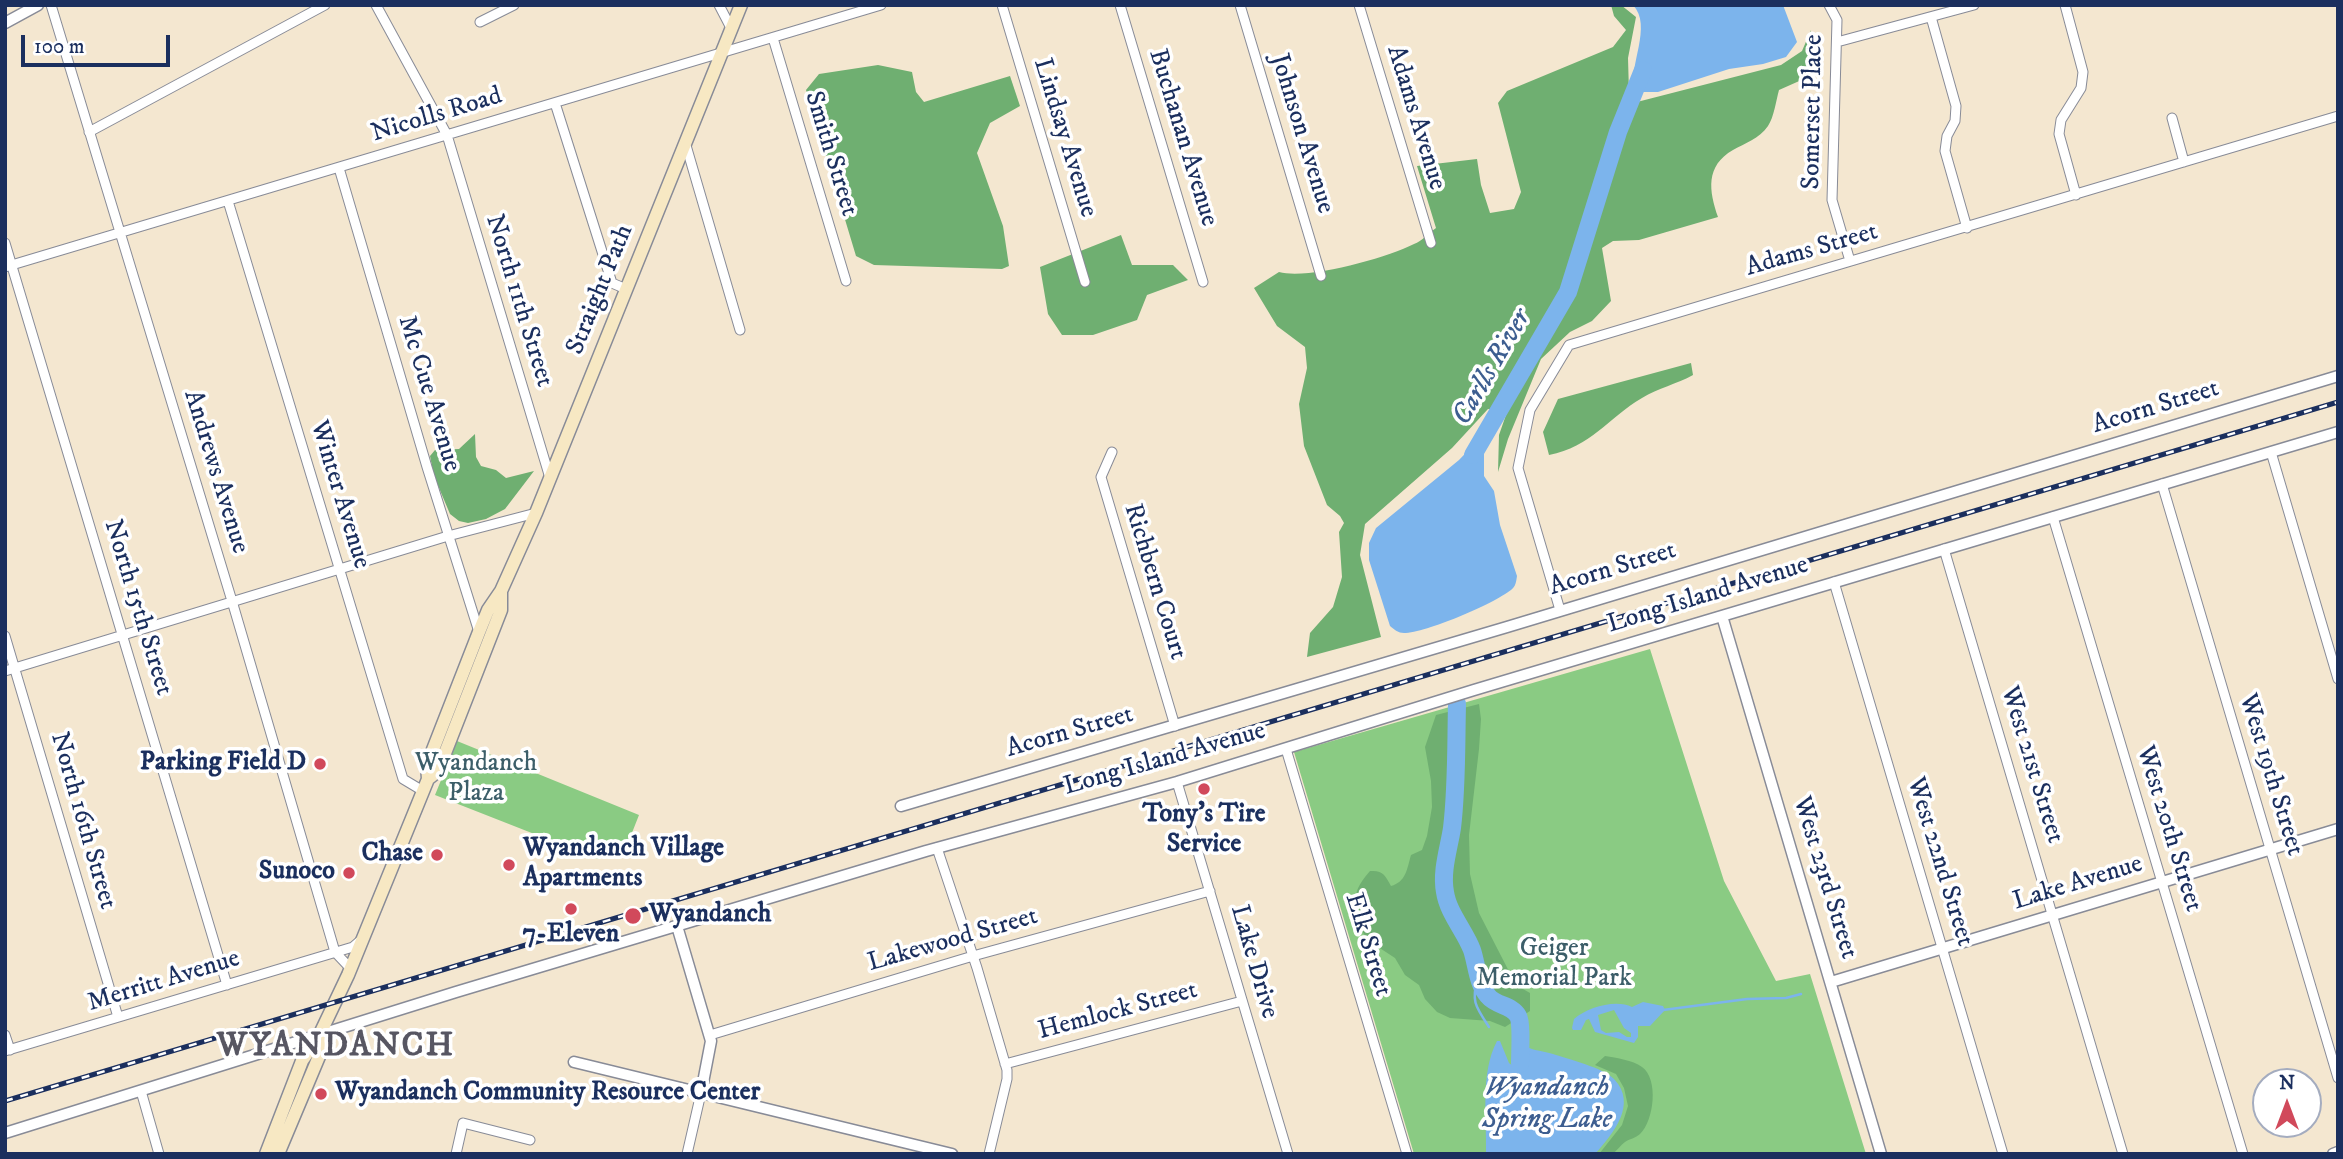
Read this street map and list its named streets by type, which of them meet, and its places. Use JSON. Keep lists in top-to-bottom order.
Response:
{
  "streets": {
    "main road": ["Straight Path"],
    "street": [
      "Somerset Place",
      "Nicolls Road",
      "Adams Avenue",
      "Johnson Avenue",
      "Lindsay Avenue",
      "Buchanan Avenue",
      "Smith Street",
      "Adams Street",
      "North 11th Street",
      "Mc Cue Avenue",
      "Acorn Street",
      "Andrews Avenue",
      "Winter Avenue",
      "Richbern Court",
      "Long Island Avenue",
      "North 15th Street",
      "West 21st Street",
      "West 19th Street",
      "North 16th Street",
      "West 20th Street",
      "West 22nd Street",
      "West 23rd Street",
      "Lake Avenue",
      "Lakewood Street",
      "Elk Street",
      "Lake Drive",
      "Merritt Avenue",
      "Hemlock Street"
    ]
  },
  "crossings": [
    ["Somerset Place", "Adams Street"],
    ["Nicolls Road", "Smith Street"],
    ["Nicolls Road", "Straight Path"],
    ["Nicolls Road", "North 11th Street"],
    ["Nicolls Road", "Mc Cue Avenue"],
    ["Nicolls Road", "Andrews Avenue"],
    ["Nicolls Road", "Winter Avenue"],
    ["Nicolls Road", "North 15th Street"],
    ["Adams Street", "Acorn Street"],
    ["Straight Path", "North 11th Street"],
    ["Straight Path", "Mc Cue Avenue"],
    ["Straight Path", "Winter Avenue"],
    ["Straight Path", "Long Island Avenue"],
    ["Straight Path", "Merritt Avenue"],
    ["Acorn Street", "Richbern Court"],
    ["Andrews Avenue", "Merritt Avenue"],
    ["Long Island Avenue", "West 21st Street"],
    ["Long Island Avenue", "West 19th Street"],
    ["Long Island Avenue", "West 20th Street"],
    ["Long Island Avenue", "West 22nd Street"],
    ["Long Island Avenue", "West 23rd Street"],
    ["Long Island Avenue", "Elk Street"],
    ["Long Island Avenue", "Lake Drive"],
    ["North 15th Street", "Merritt Avenue"],
    ["West 21st Street", "Lake Avenue"],
    ["West 19th Street", "Lake Avenue"],
    ["North 16th Street", "Merritt Avenue"],
    ["West 20th Street", "Lake Avenue"],
    ["West 22nd Street", "Lake Avenue"],
    ["West 23rd Street", "Lake Avenue"],
    ["Lakewood Street", "Lake Drive"],
    ["Lake Drive", "Hemlock Street"]
  ],
  "districts": ["WYANDANCH"],
  "water": ["Carlls River", "Wyandanch Spring Lake"],
  "parks": ["Wyandanch Plaza", "Geiger Memorial Park"],
  "places": [
    "Parking Field D",
    "Tony’s Tire Service",
    "Chase",
    "Wyandanch Village Apartments",
    "Sunoco",
    "7-Eleven",
    "Wyandanch",
    "Wyandanch Community Resource Center"
  ],
  "scale_bar": "100 m",
  "north": "top"
}
